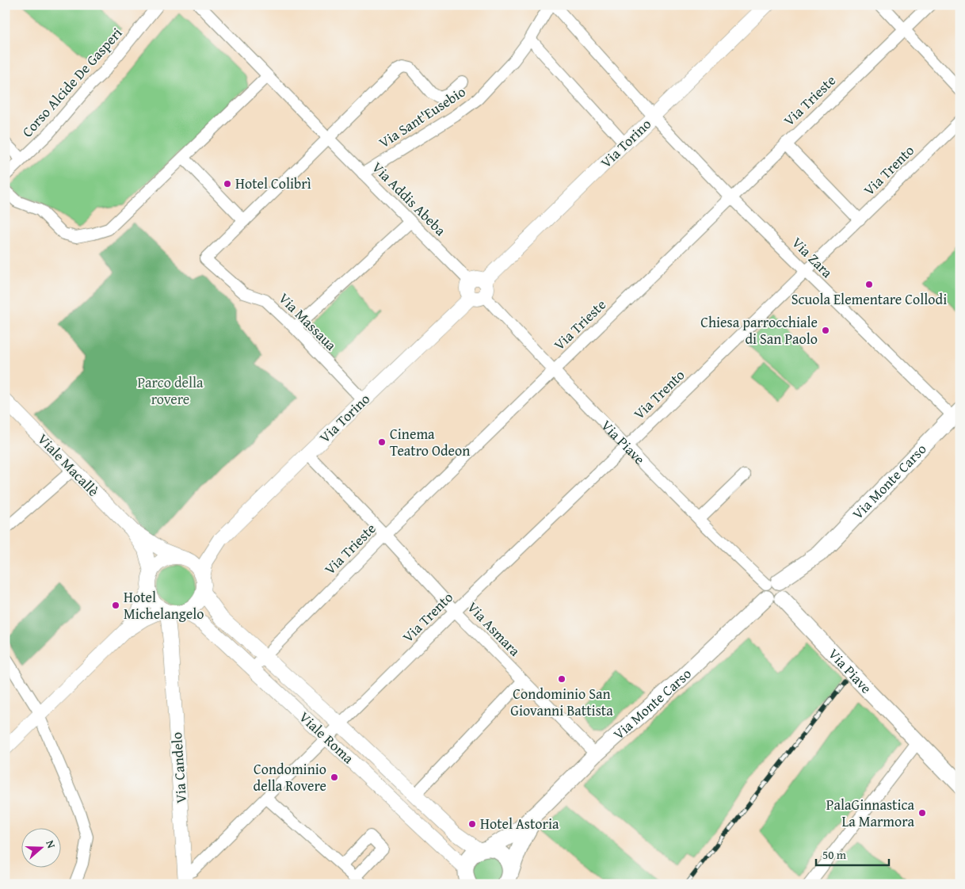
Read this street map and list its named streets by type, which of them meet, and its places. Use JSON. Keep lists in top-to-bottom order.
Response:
{
  "streets": {
    "main road": ["Via Piave", "Via Monte Carso"],
    "street": [
      "Corso Alcide De Gasperi",
      "Via Trieste",
      "Via Sant'Eusebio",
      "Via Torino",
      "Via Trento",
      "Via Addis Abeba",
      "Via Zara",
      "Via Massaua",
      "Viale Macallè",
      "Via Asmara",
      "Viale Roma",
      "Via Candelo"
    ]
  },
  "crossings": [
    ["Via Trieste", "Via Zara"],
    ["Via Trieste", "Via Piave"],
    ["Via Trieste", "Via Asmara"],
    ["Via Trieste", "Viale Roma"],
    ["Via Sant'Eusebio", "Via Addis Abeba"],
    ["Via Torino", "Via Addis Abeba"],
    ["Via Torino", "Via Zara"],
    ["Via Torino", "Via Massaua"],
    ["Via Torino", "Via Piave"],
    ["Via Torino", "Viale Macallè"],
    ["Via Torino", "Via Asmara"],
    ["Via Torino", "Viale Roma"],
    ["Via Torino", "Via Candelo"],
    ["Via Trento", "Via Zara"],
    ["Via Trento", "Via Piave"],
    ["Via Trento", "Via Asmara"],
    ["Via Trento", "Viale Roma"],
    ["Via Trento", "Via Candelo"],
    ["Via Addis Abeba", "Via Piave"],
    ["Via Zara", "Via Monte Carso"],
    ["Via Piave", "Via Monte Carso"],
    ["Viale Macallè", "Viale Roma"],
    ["Viale Macallè", "Via Candelo"],
    ["Via Monte Carso", "Via Asmara"],
    ["Via Monte Carso", "Viale Roma"],
    ["Viale Roma", "Via Candelo"]
  ],
  "parks": ["Parco della rovere"],
  "places": [
    "Hotel Colibrì",
    "Scuola Elementare Collodi",
    "Chiesa parrocchiale di San Paolo",
    "Cinema Teatro Odeon",
    "Hotel Michelangelo",
    "Condominio San Giovanni Battista",
    "Condominio della Rovere",
    "PalaGinnastica La Marmora",
    "Hotel Astoria"
  ],
  "scale_bar": "50 m",
  "north": "right"
}
